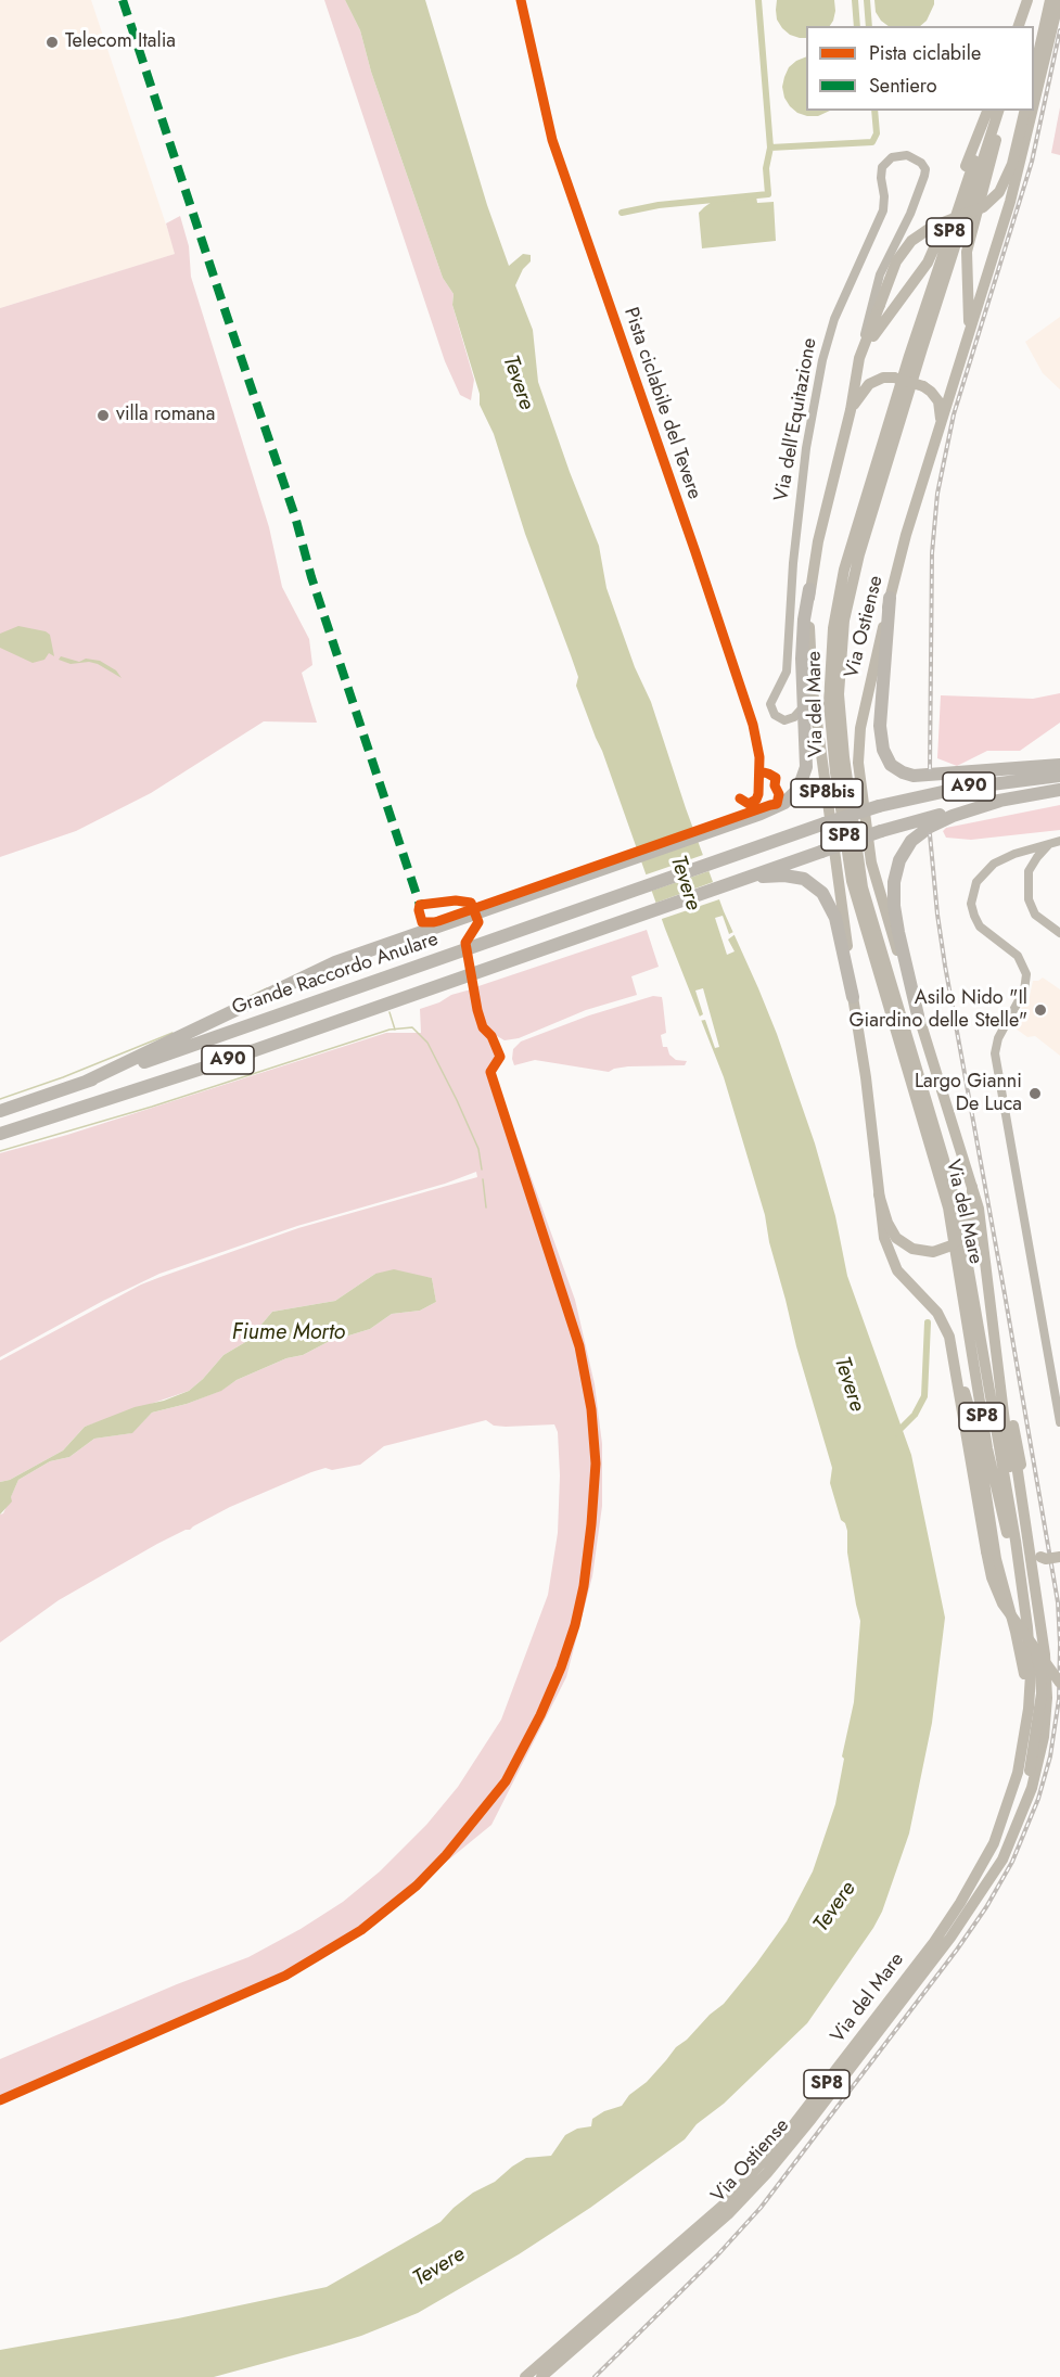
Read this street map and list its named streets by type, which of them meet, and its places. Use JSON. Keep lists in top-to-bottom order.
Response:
{
  "streets": {
    "highway": ["A90", "Grande Raccordo Anulare"],
    "main road": [
      "SP8",
      "Via Ostiense",
      "Via del Mare",
      "SP8bis"
    ],
    "street": ["Via dell'Equitazione"],
    "cycle path": ["Pista ciclabile del Tevere"]
  },
  "crossings": [
    ["Via dell'Equitazione", "Via Ostiense"],
    ["Via Ostiense", "SP8bis"]
  ],
  "water": ["Tevere", "Fiume Morto"],
  "places": [
    "Telecom Italia",
    "villa romana",
    "Asilo Nido \"Il Giardino delle Stelle\"",
    "Largo Gianni De Luca"
  ],
  "legend": ["Pista ciclabile", "Sentiero"]
}
